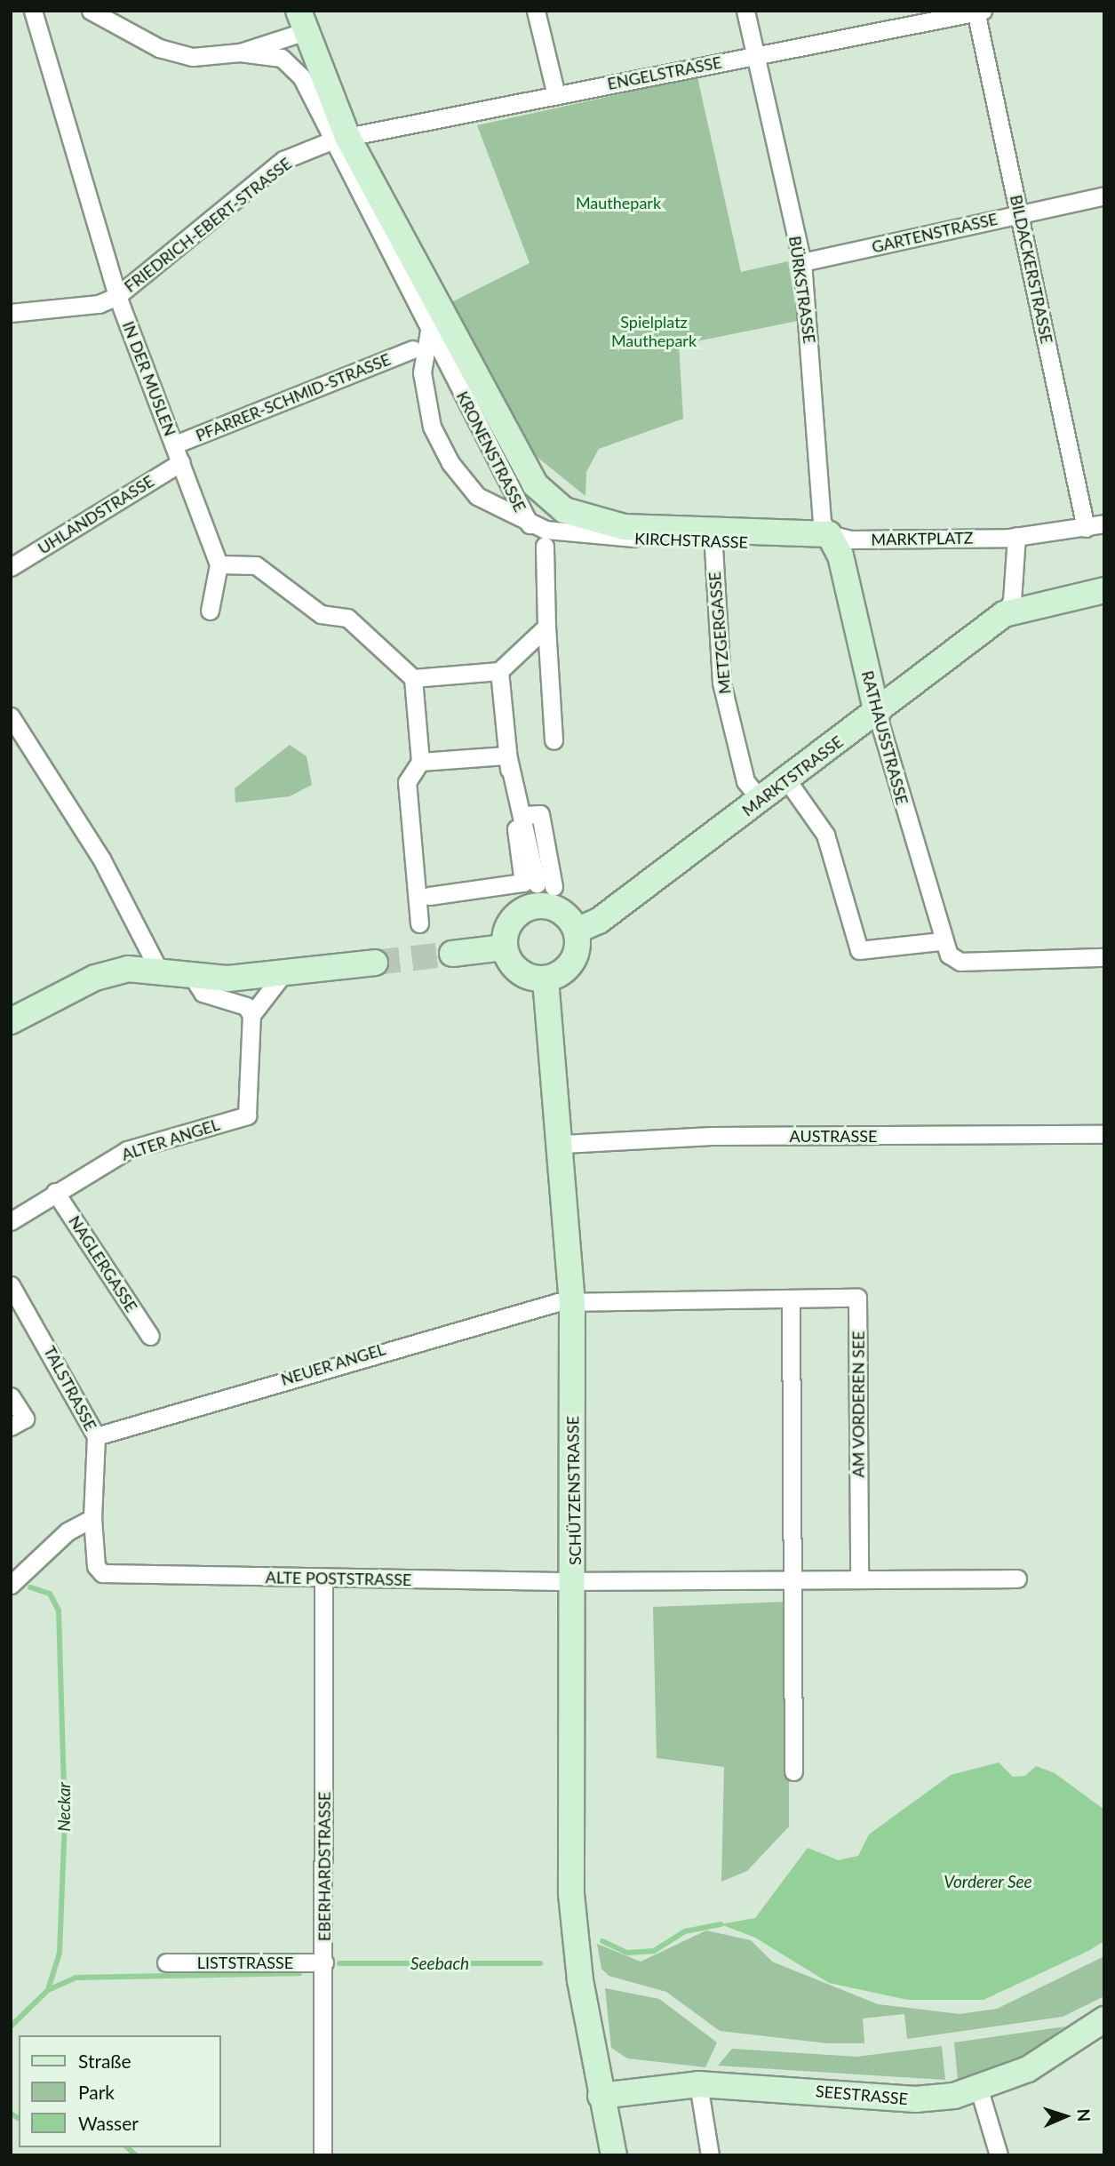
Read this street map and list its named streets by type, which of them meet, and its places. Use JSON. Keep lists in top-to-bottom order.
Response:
{
  "streets": {
    "main road": [
      "KRONENSTRASSE",
      "KIRCHSTRASSE",
      "RATHAUSSTRASSE",
      "MARKTSTRASSE",
      "SCHÜTZENSTRASSE",
      "SEESTRASSE"
    ],
    "street": [
      "ENGELSTRASSE",
      "FRIEDRICH-EBERT-STRASSE",
      "GARTENSTRASSE",
      "BILDACKERSTRASSE",
      "BÜRKSTRASSE",
      "IN DER MUSLEN",
      "PFARRER-SCHMID-STRASSE",
      "UHLANDSTRASSE",
      "MARKTPLATZ",
      "METZGERGASSE",
      "AUSTRASSE",
      "ALTER ANGEL",
      "NAGLERGASSE",
      "NEUER ANGEL",
      "TALSTRASSE",
      "AM VORDEREN SEE",
      "ALTE POSTSTRASSE",
      "EBERHARDSTRASSE",
      "LISTSTRASSE"
    ]
  },
  "crossings": [
    ["ENGELSTRASSE", "FRIEDRICH-EBERT-STRASSE"],
    ["ENGELSTRASSE", "BILDACKERSTRASSE"],
    ["ENGELSTRASSE", "BÜRKSTRASSE"],
    ["ENGELSTRASSE", "KRONENSTRASSE"],
    ["FRIEDRICH-EBERT-STRASSE", "IN DER MUSLEN"],
    ["FRIEDRICH-EBERT-STRASSE", "KRONENSTRASSE"],
    ["GARTENSTRASSE", "BILDACKERSTRASSE"],
    ["GARTENSTRASSE", "BÜRKSTRASSE"],
    ["BILDACKERSTRASSE", "MARKTPLATZ"],
    ["BÜRKSTRASSE", "MARKTPLATZ"],
    ["BÜRKSTRASSE", "KIRCHSTRASSE"],
    ["BÜRKSTRASSE", "RATHAUSSTRASSE"],
    ["IN DER MUSLEN", "PFARRER-SCHMID-STRASSE"],
    ["IN DER MUSLEN", "UHLANDSTRASSE"],
    ["KRONENSTRASSE", "KIRCHSTRASSE"],
    ["MARKTPLATZ", "KIRCHSTRASSE"],
    ["MARKTPLATZ", "RATHAUSSTRASSE"],
    ["KIRCHSTRASSE", "METZGERGASSE"],
    ["KIRCHSTRASSE", "RATHAUSSTRASSE"],
    ["METZGERGASSE", "MARKTSTRASSE"],
    ["RATHAUSSTRASSE", "MARKTSTRASSE"],
    ["MARKTSTRASSE", "SCHÜTZENSTRASSE"],
    ["AUSTRASSE", "SCHÜTZENSTRASSE"],
    ["ALTER ANGEL", "NAGLERGASSE"],
    ["NEUER ANGEL", "TALSTRASSE"],
    ["NEUER ANGEL", "AM VORDEREN SEE"],
    ["NEUER ANGEL", "SCHÜTZENSTRASSE"],
    ["TALSTRASSE", "ALTE POSTSTRASSE"],
    ["AM VORDEREN SEE", "SCHÜTZENSTRASSE"],
    ["SCHÜTZENSTRASSE", "ALTE POSTSTRASSE"],
    ["SCHÜTZENSTRASSE", "SEESTRASSE"],
    ["ALTE POSTSTRASSE", "EBERHARDSTRASSE"],
    ["EBERHARDSTRASSE", "LISTSTRASSE"]
  ],
  "water": ["Neckar", "Vorderer See", "Seebach"],
  "parks": ["Mauthepark", "Spielplatz Mauthepark"],
  "legend": ["Straße", "Park", "Wasser"],
  "north": "right"
}
